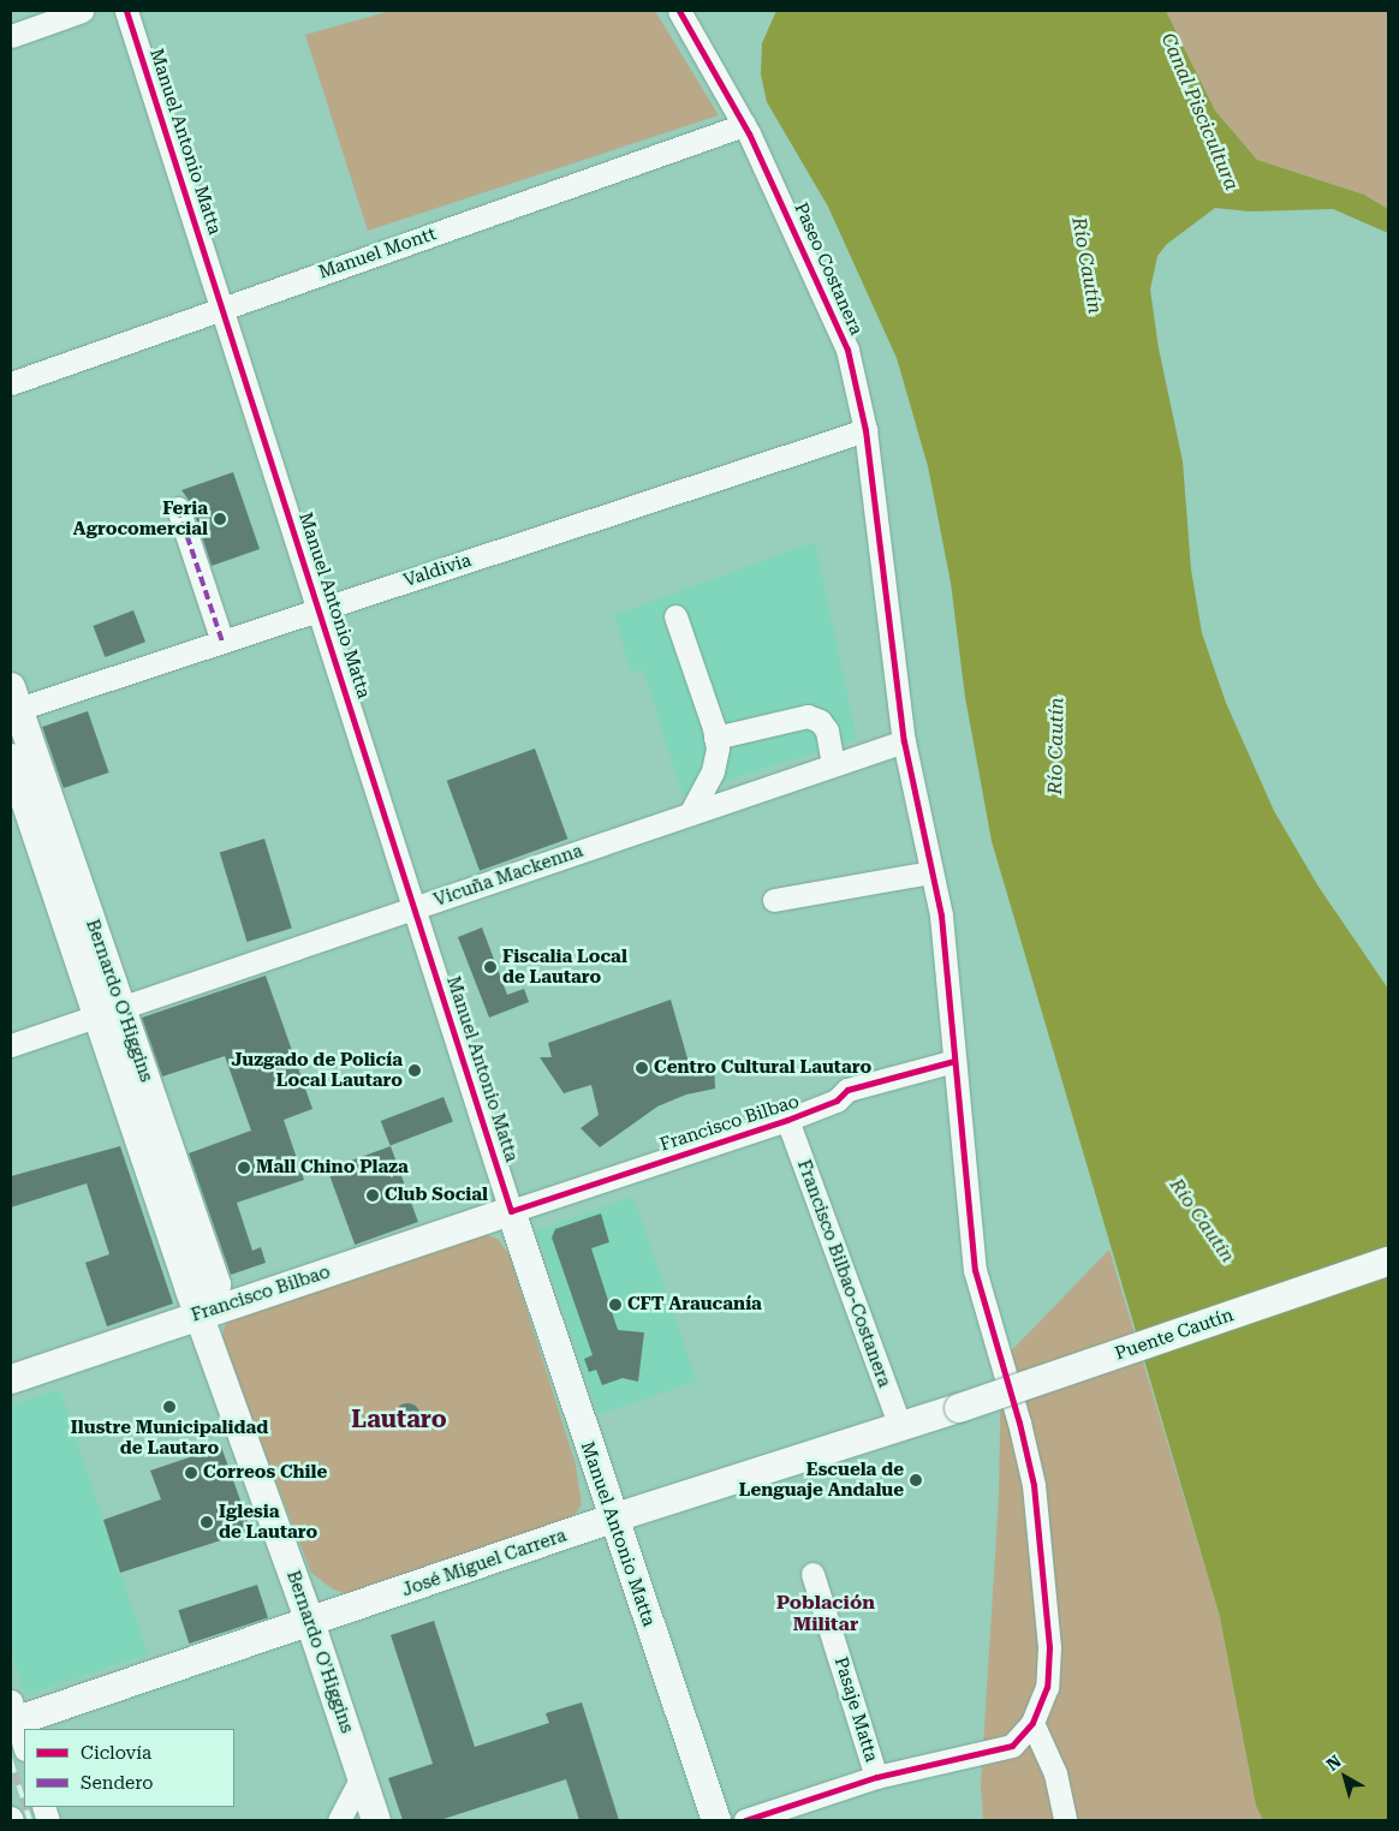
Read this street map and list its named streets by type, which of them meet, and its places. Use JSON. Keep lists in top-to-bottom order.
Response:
{
  "streets": {
    "main road": [
      "Manuel Antonio Matta",
      "Bernardo O'Higgins",
      "Francisco Bilbao",
      "Puente Cautín",
      "José Miguel Carrera"
    ],
    "street": [
      "Manuel Montt",
      "Paseo Costanera",
      "Valdivia",
      "Vicuña Mackenna",
      "Francisco Bilbao-Costanera",
      "Pasaje Matta"
    ]
  },
  "crossings": [
    ["Manuel Antonio Matta", "Manuel Montt"],
    ["Manuel Antonio Matta", "Valdivia"],
    ["Manuel Antonio Matta", "Vicuña Mackenna"],
    ["Manuel Antonio Matta", "Francisco Bilbao"],
    ["Manuel Antonio Matta", "José Miguel Carrera"],
    ["Manuel Montt", "Paseo Costanera"],
    ["Paseo Costanera", "Valdivia"],
    ["Paseo Costanera", "Vicuña Mackenna"],
    ["Paseo Costanera", "Francisco Bilbao"],
    ["Valdivia", "Bernardo O'Higgins"],
    ["Vicuña Mackenna", "Bernardo O'Higgins"],
    ["Bernardo O'Higgins", "Francisco Bilbao"],
    ["Bernardo O'Higgins", "José Miguel Carrera"],
    ["Francisco Bilbao", "Francisco Bilbao-Costanera"],
    ["Francisco Bilbao-Costanera", "José Miguel Carrera"],
    ["Puente Cautín", "José Miguel Carrera"]
  ],
  "districts": ["Lautaro", "Población Militar"],
  "water": ["Canal Piscicultura", "Río Cautín"],
  "places": [
    "Feria Agrocomercial",
    "Fiscalia Local de Lautaro",
    "Centro Cultural Lautaro",
    "Juzgado de Policía Local Lautaro",
    "Mall Chino Plaza",
    "Club Social",
    "CFT Araucanía",
    "Ilustre Municipalidad de Lautaro",
    "Correos Chile",
    "Escuela de Lenguaje Andalue",
    "Iglesia de Lautaro"
  ],
  "legend": ["Ciclovía", "Sendero"],
  "north": "top left"
}
